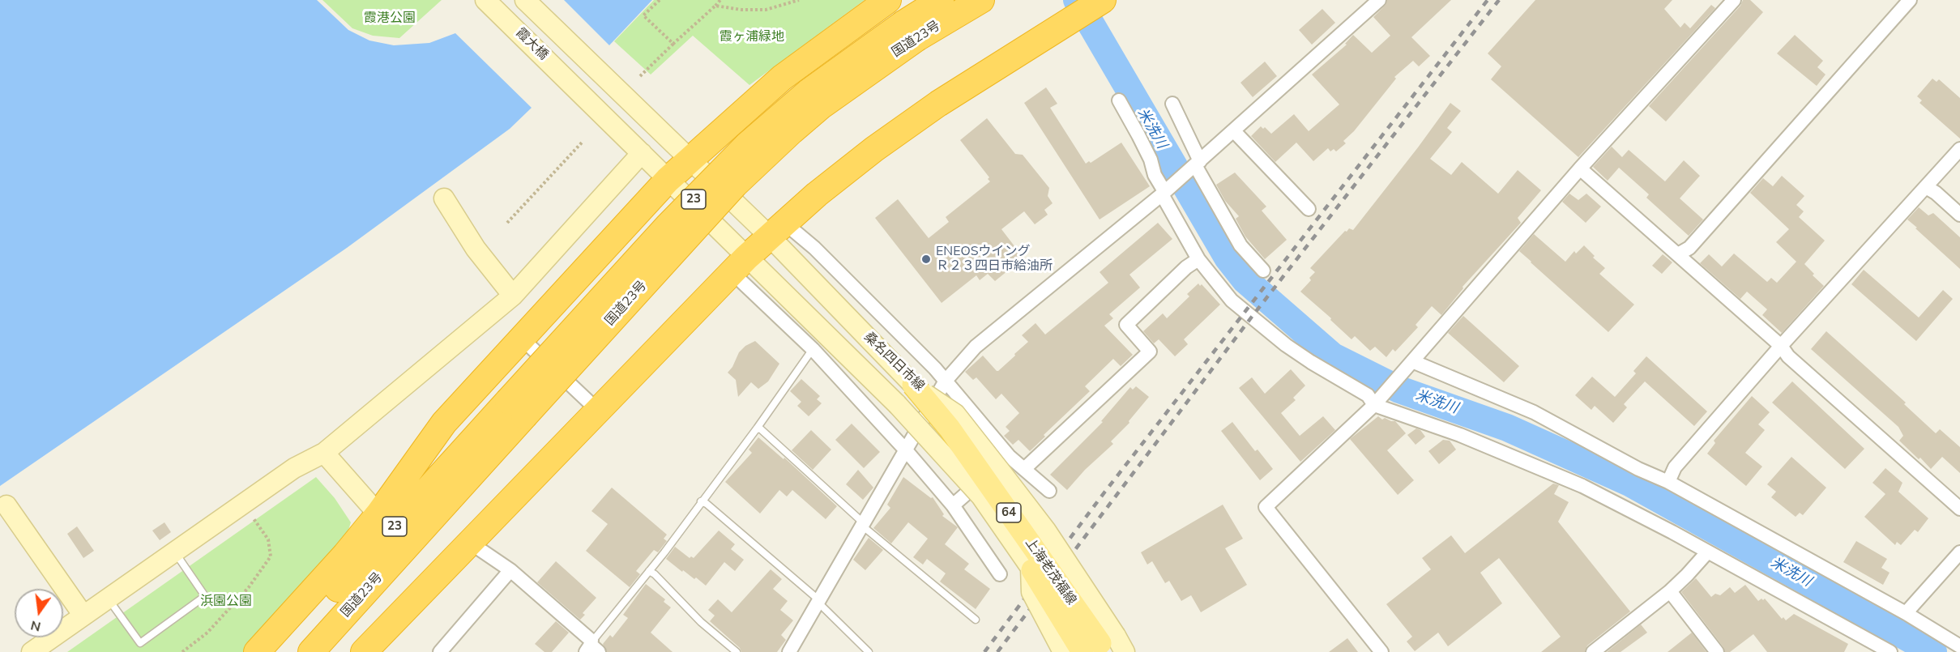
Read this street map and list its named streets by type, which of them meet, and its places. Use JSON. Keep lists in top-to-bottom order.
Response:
{
  "streets": {
    "highway": ["国道23号", "23"],
    "main road": ["64", "上海老茂福線"],
    "street": ["霞大橋", "桑名四日市線"]
  },
  "crossings": [
    ["霞大橋", "桑名四日市線"],
    ["桑名四日市線", "上海老茂福線"]
  ],
  "water": ["米洗川"],
  "parks": ["霞港公園", "霞ヶ浦緑地", "浜園公園"],
  "places": ["ENEOSウイング Ｒ２３四日市給油所"],
  "north": "bottom"
}
